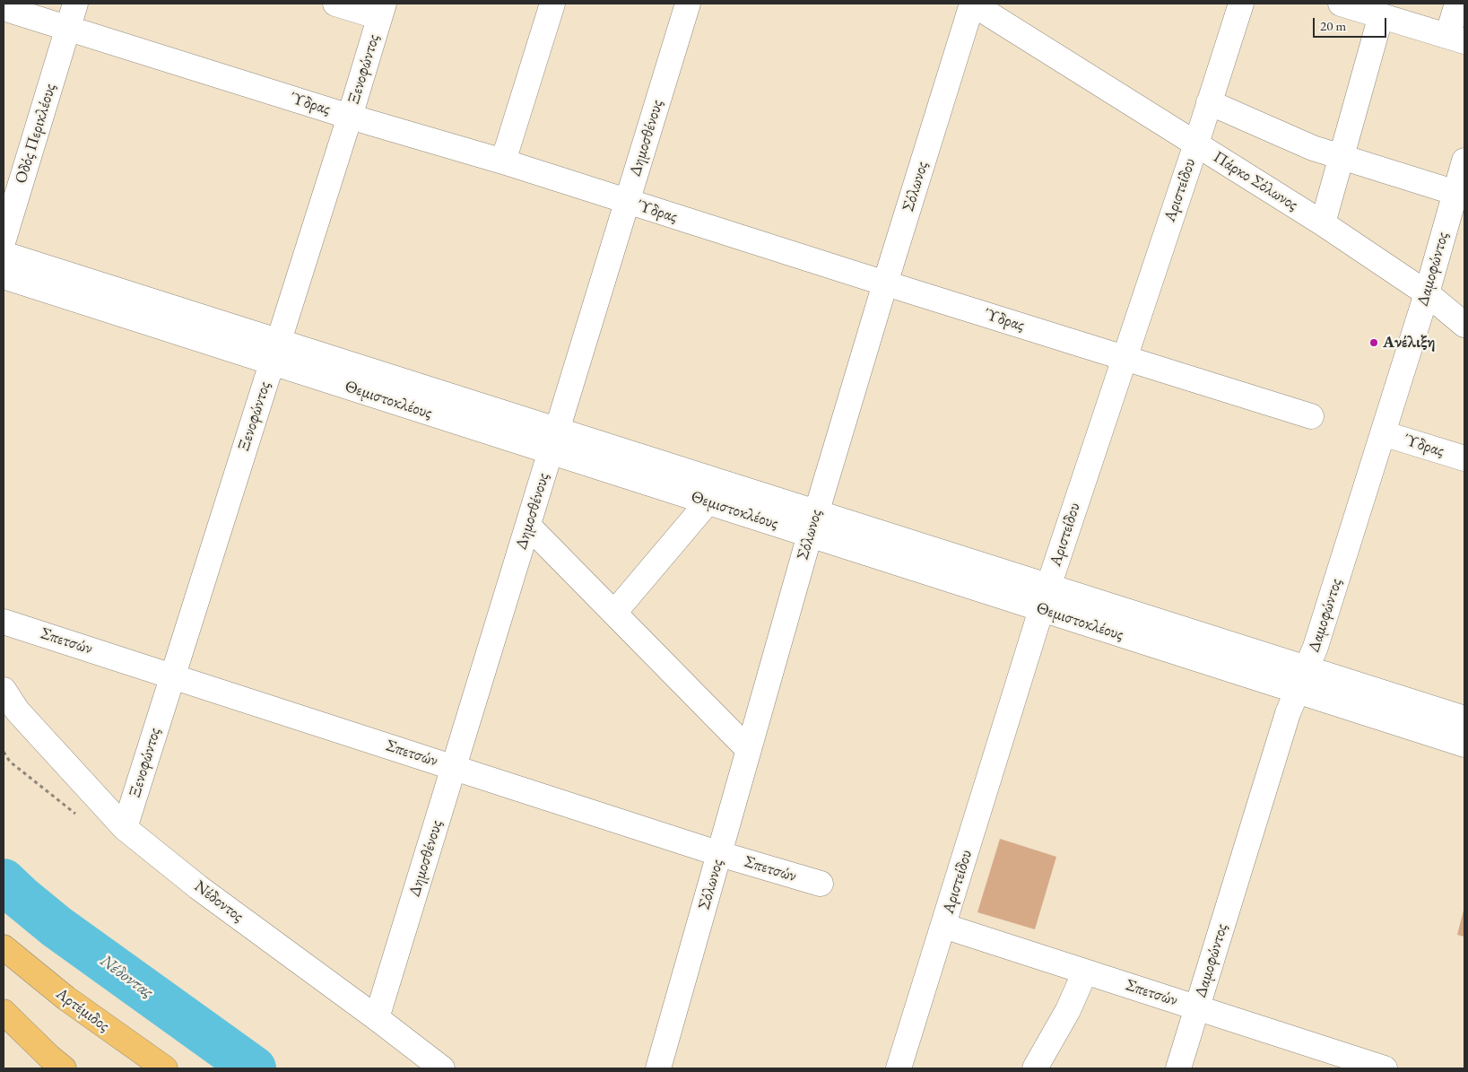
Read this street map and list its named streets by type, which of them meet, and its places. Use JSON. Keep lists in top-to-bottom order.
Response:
{
  "streets": {
    "main road": ["Αρτέμιδος"],
    "street": [
      "Ξενοφώντος",
      "Ύδρας",
      "Οδός Περικλέους",
      "Δημοσθένους",
      "Πάρκο Σόλωνος",
      "Σόλωνος",
      "Αριστείδου",
      "Δαμοφώντος",
      "Θεμιστοκλέους",
      "Σπετσών",
      "Νέδοντος"
    ]
  },
  "crossings": [
    ["Ξενοφώντος", "Ύδρας"],
    ["Ξενοφώντος", "Θεμιστοκλέους"],
    ["Ξενοφώντος", "Σπετσών"],
    ["Ξενοφώντος", "Νέδοντος"],
    ["Ύδρας", "Οδός Περικλέους"],
    ["Ύδρας", "Δημοσθένους"],
    ["Ύδρας", "Σόλωνος"],
    ["Ύδρας", "Αριστείδου"],
    ["Ύδρας", "Δαμοφώντος"],
    ["Δημοσθένους", "Θεμιστοκλέους"],
    ["Δημοσθένους", "Σπετσών"],
    ["Δημοσθένους", "Νέδοντος"],
    ["Πάρκο Σόλωνος", "Σόλωνος"],
    ["Πάρκο Σόλωνος", "Αριστείδου"],
    ["Πάρκο Σόλωνος", "Δαμοφώντος"],
    ["Σόλωνος", "Θεμιστοκλέους"],
    ["Σόλωνος", "Σπετσών"],
    ["Αριστείδου", "Θεμιστοκλέους"],
    ["Αριστείδου", "Σπετσών"],
    ["Δαμοφώντος", "Θεμιστοκλέους"],
    ["Δαμοφώντος", "Σπετσών"]
  ],
  "water": ["Νέδoντας"],
  "places": ["Ανέλιξη"],
  "scale_bar": "20 m"
}
